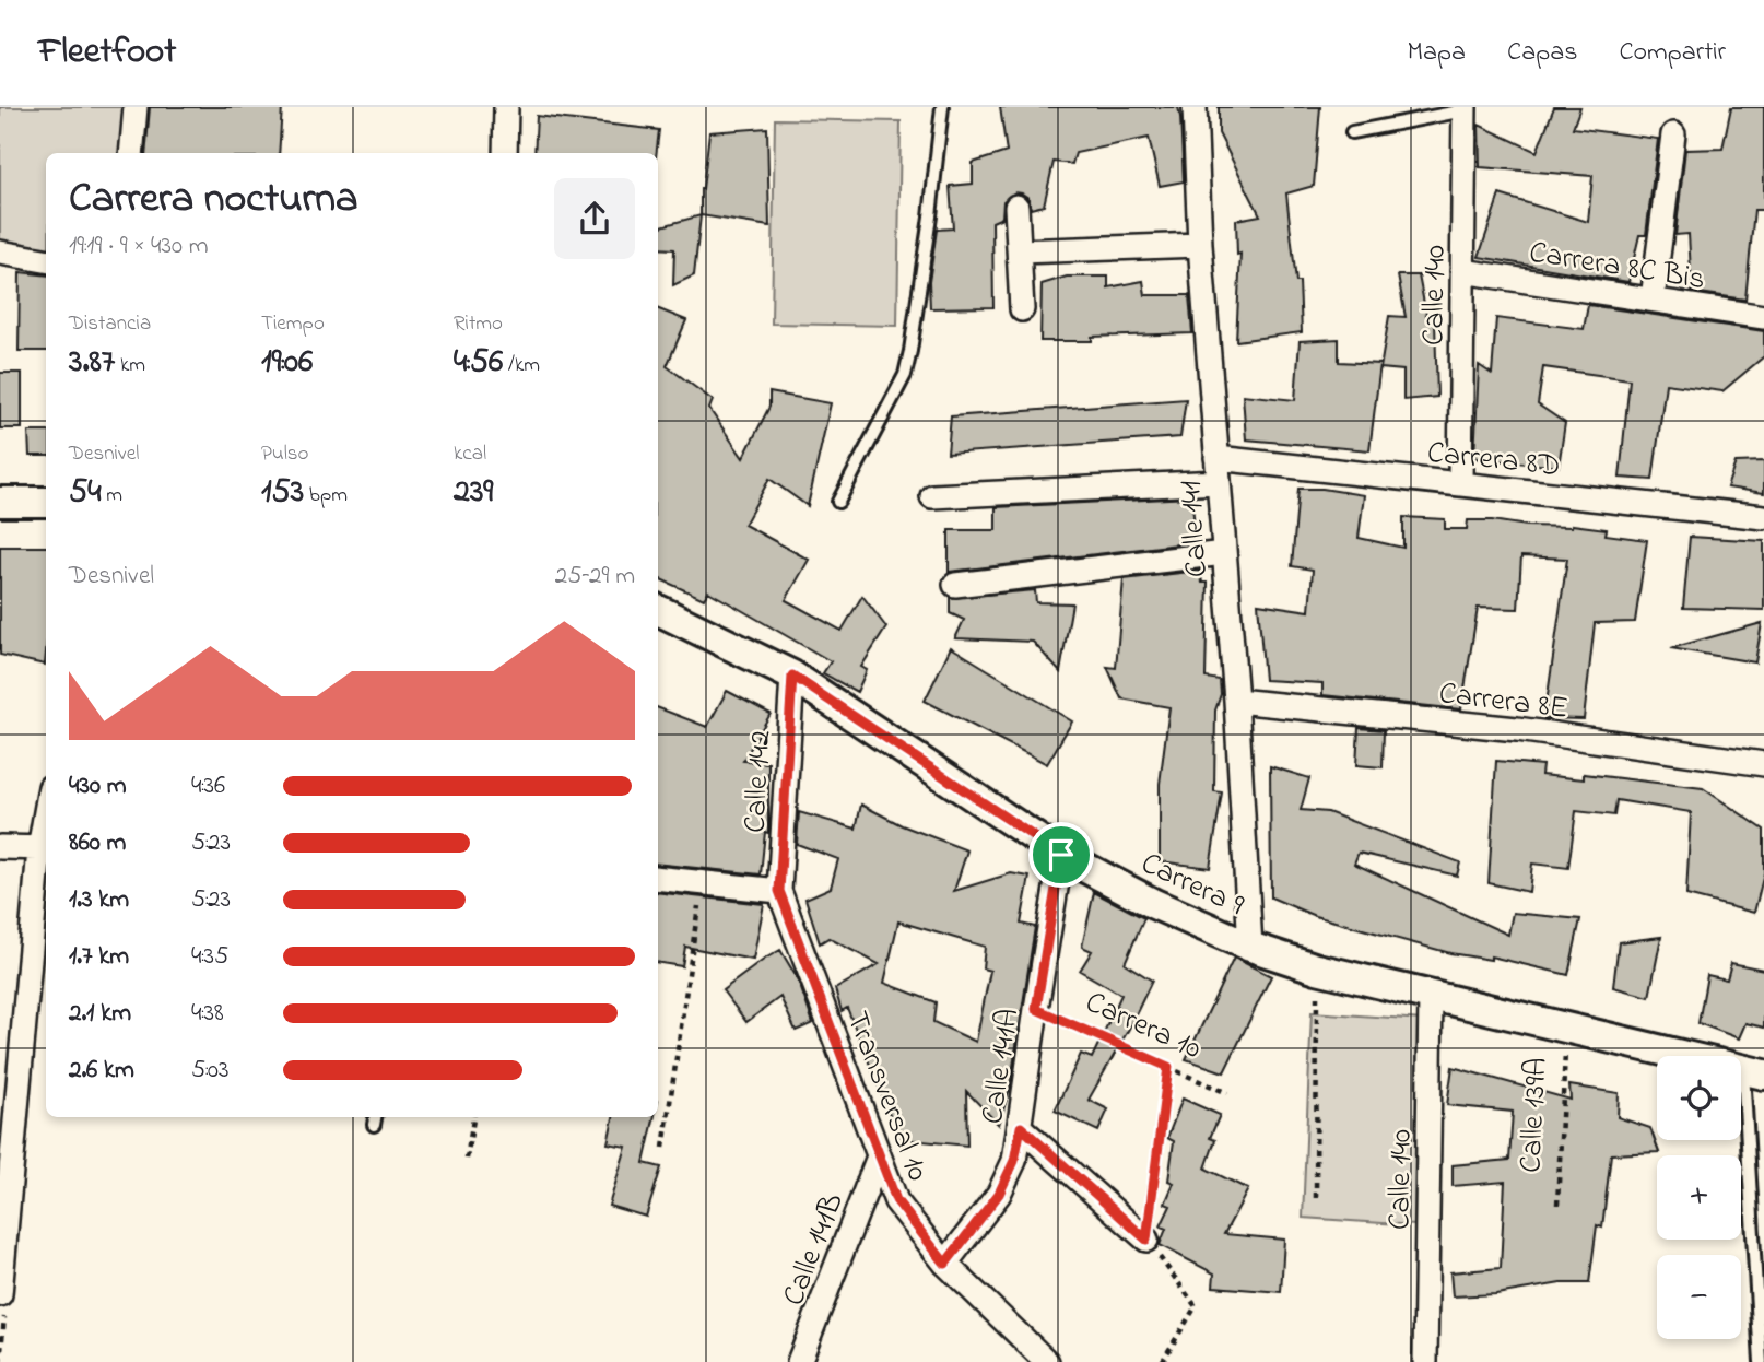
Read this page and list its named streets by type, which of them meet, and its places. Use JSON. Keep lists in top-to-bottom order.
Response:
{
  "streets": {
    "street": [
      "Carrera 8C Bis",
      "Calle 140",
      "Carrera 8D",
      "Calle 141",
      "Carrera 8E",
      "Calle 142",
      "Carrera 9",
      "Calle 141A",
      "Transversal 10",
      "Calle 141B"
    ],
    "path": ["Carrera 10", "Calle 139A"]
  },
  "crossings": [
    ["Carrera 8C Bis", "Calle 140"],
    ["Calle 140", "Carrera 8D"],
    ["Calle 140", "Carrera 9"],
    ["Carrera 8D", "Calle 141"],
    ["Calle 141", "Carrera 8E"],
    ["Calle 141", "Carrera 9"],
    ["Calle 142", "Carrera 9"],
    ["Calle 142", "Transversal 10"],
    ["Carrera 9", "Calle 141A"],
    ["Carrera 9", "Calle 139A"],
    ["Carrera 10", "Calle 141A"],
    ["Calle 141A", "Transversal 10"],
    ["Transversal 10", "Calle 141B"]
  ],
  "page": {
    "header": "Fleetfoot",
    "nav": ["Mapa", "Capas", "Compartir"],
    "heading": ["Carrera nocturna", "19:19 · 9 × 430 m"],
    "stats": [
      ["Distancia", "3.87 km"],
      ["Tiempo", "19:06"],
      ["Ritmo", "4:56 /km"],
      ["Desnivel", "54 m"],
      ["Pulso", "153 bpm"],
      ["kcal", "239"]
    ],
    "chart": ["Desnivel", "25–29 m"],
    "list": [
      {
        "name": "430 m",
        "note": "4:36"
      },
      {
        "name": "860 m",
        "note": "5:23"
      },
      {
        "name": "1.3 km",
        "note": "5:23"
      },
      {
        "name": "1.7 km",
        "note": "4:35"
      },
      {
        "name": "2.1 km",
        "note": "4:38"
      },
      {
        "name": "2.6 km",
        "note": "5:03"
      }
    ],
    "map_buttons": ["+", "−"]
  }
}
